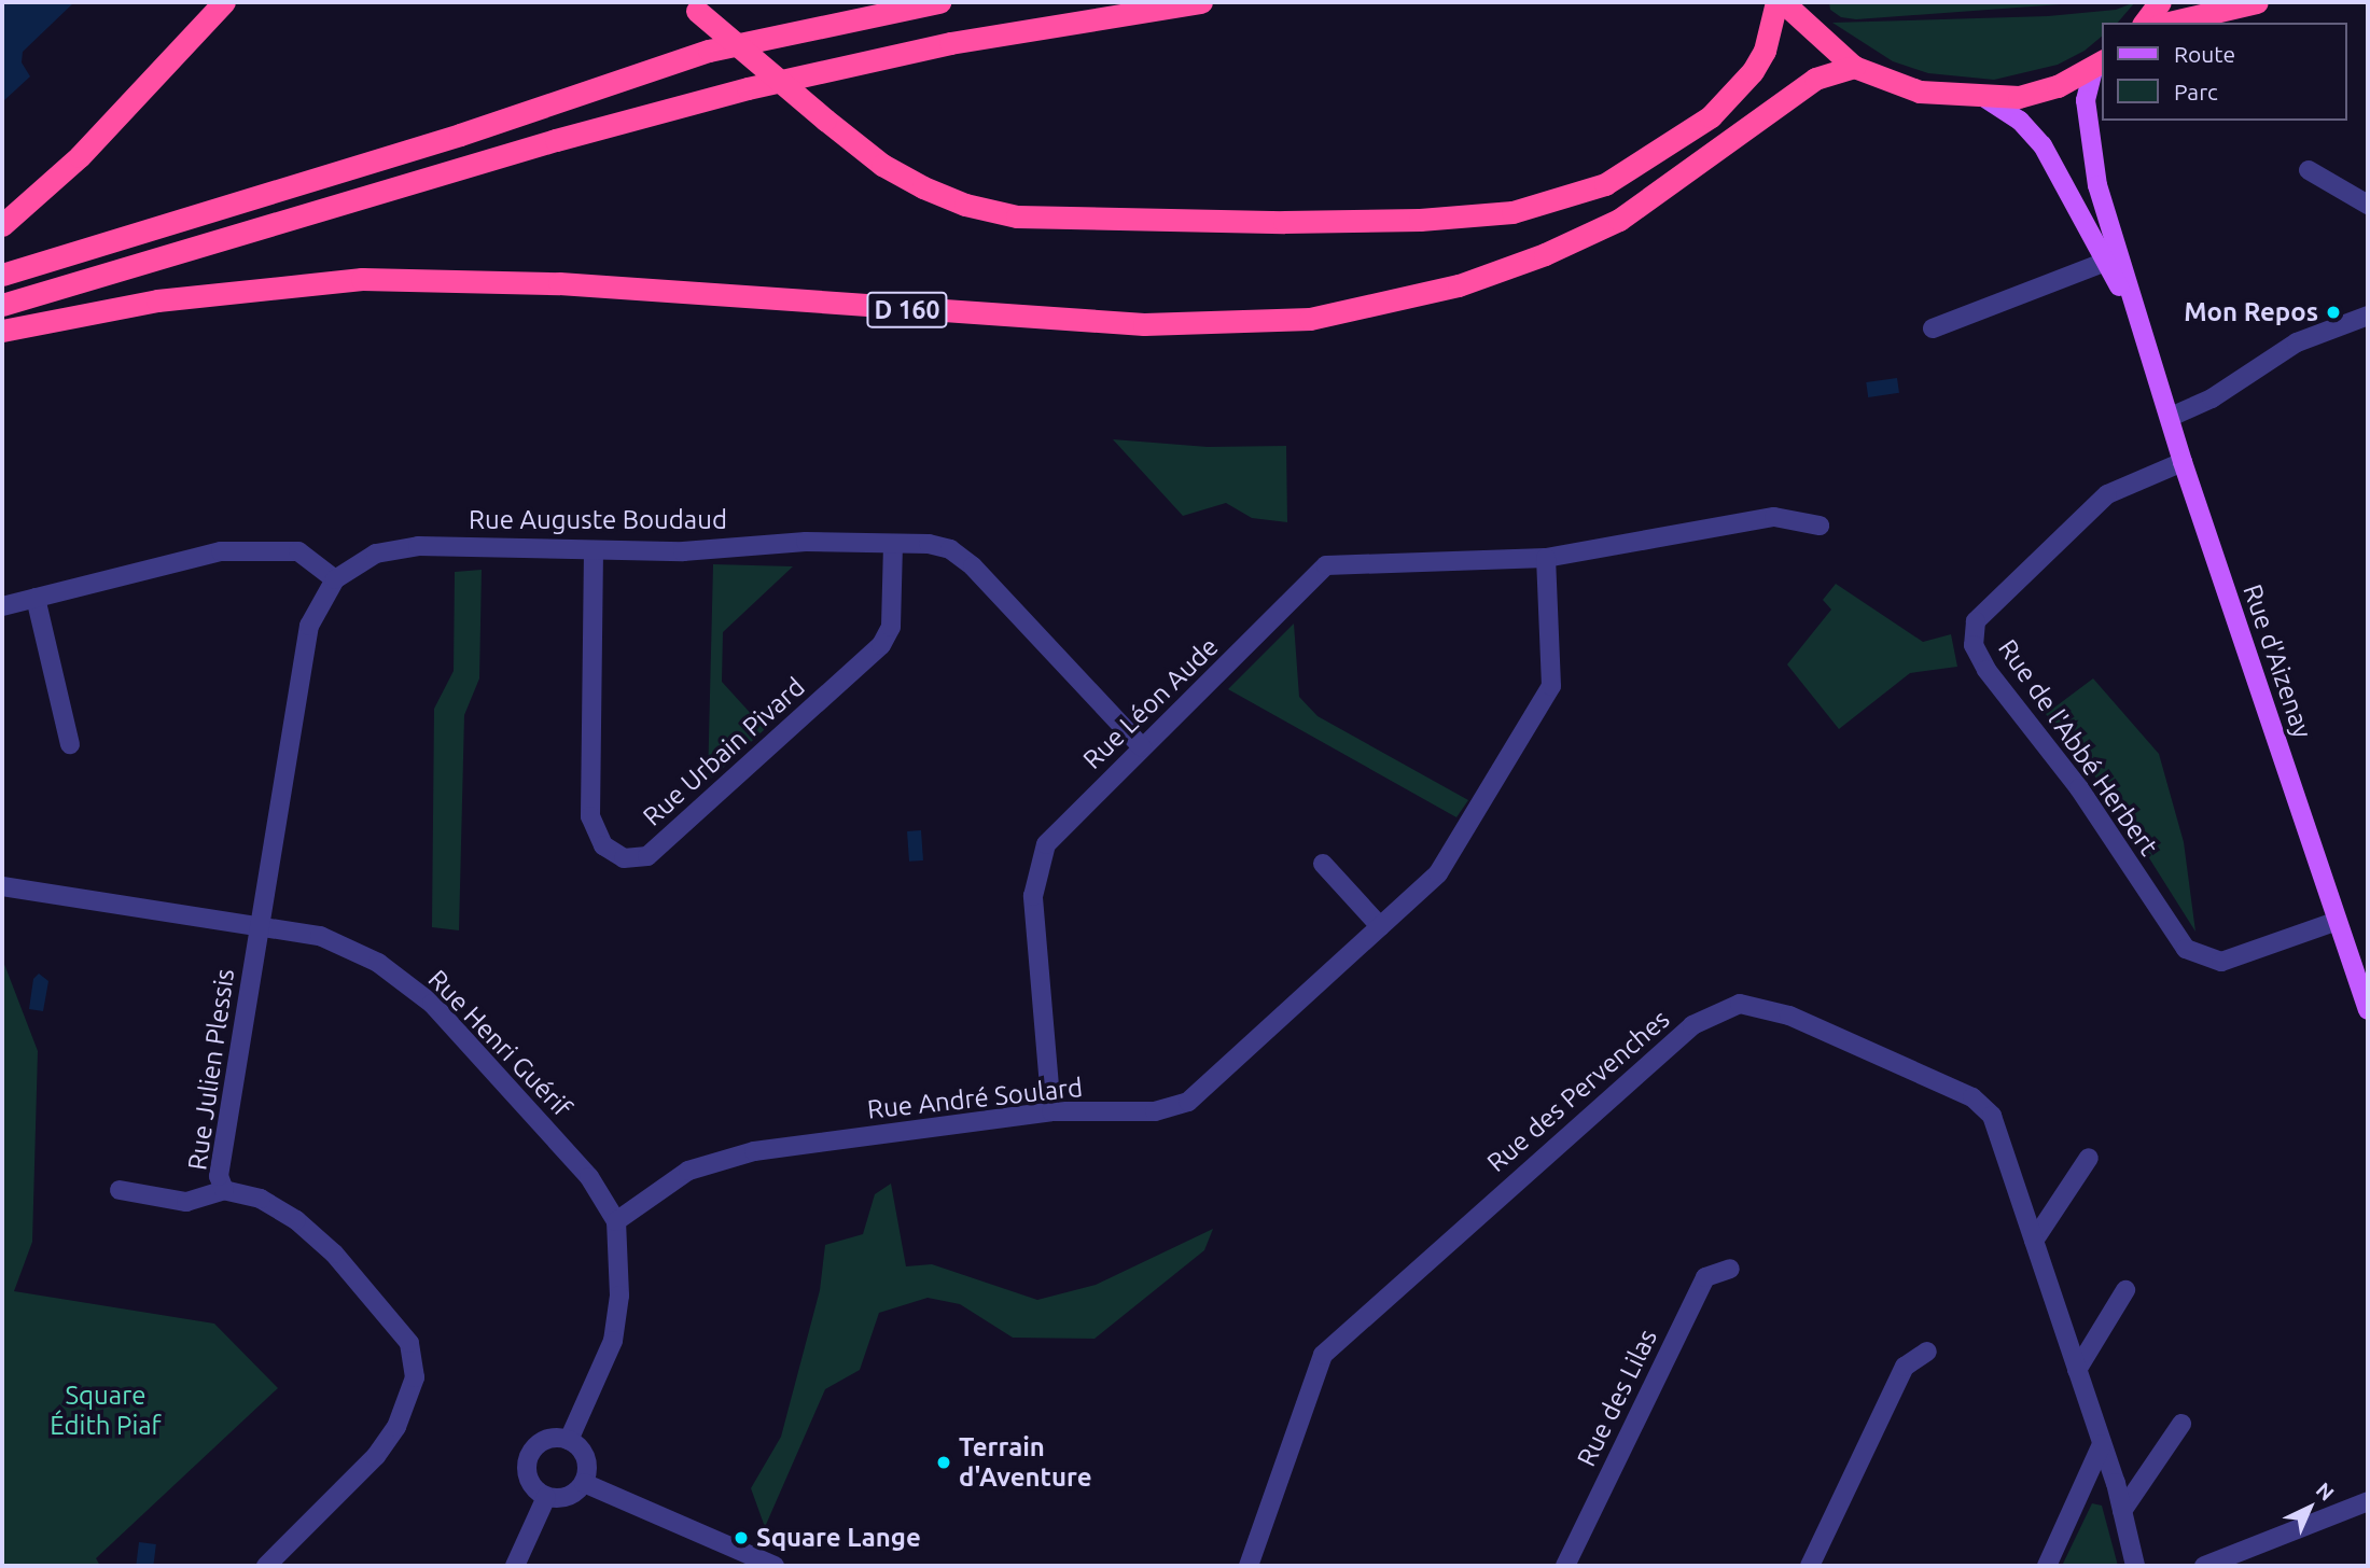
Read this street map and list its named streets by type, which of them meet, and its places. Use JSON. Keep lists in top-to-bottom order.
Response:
{
  "streets": {
    "highway": ["D 160"],
    "main road": ["Rue d'Aizenay"],
    "street": [
      "Rue Auguste Boudaud",
      "Rue Léon Aude",
      "Rue de l'Abbé Herbert",
      "Rue Urbain Pivard",
      "Rue Henri Guérif",
      "Rue Julien Plessis",
      "Rue des Pervenches",
      "Rue André Soulard",
      "Rue des Lilas"
    ]
  },
  "crossings": [
    ["Rue Auguste Boudaud", "Rue Léon Aude"],
    ["Rue Auguste Boudaud", "Rue Urbain Pivard"],
    ["Rue Auguste Boudaud", "Rue Henri Guérif"],
    ["Rue Auguste Boudaud", "Rue Julien Plessis"],
    ["Rue d'Aizenay", "Rue de l'Abbé Herbert"],
    ["Rue Léon Aude", "Rue André Soulard"],
    ["Rue Henri Guérif", "Rue Julien Plessis"],
    ["Rue Henri Guérif", "Rue André Soulard"]
  ],
  "parks": ["Square Édith Piaf"],
  "places": ["Mon Repos", "Terrain d'Aventure", "Square Lange"],
  "legend": ["Route", "Parc"],
  "north": "top right"
}
